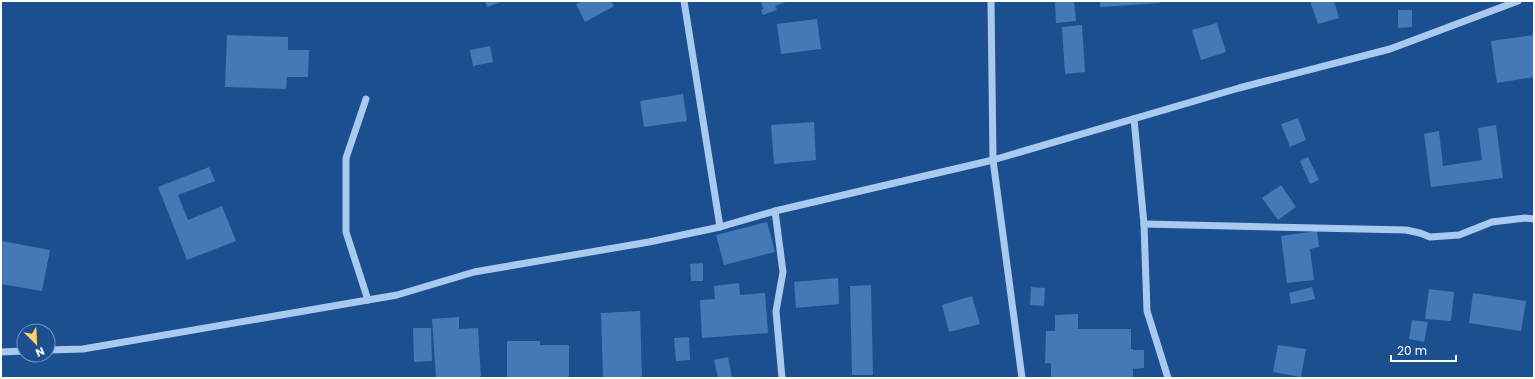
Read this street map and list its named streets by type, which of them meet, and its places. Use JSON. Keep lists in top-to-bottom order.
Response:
{
  "scale_bar": "20 m",
  "north": "bottom right"
}
